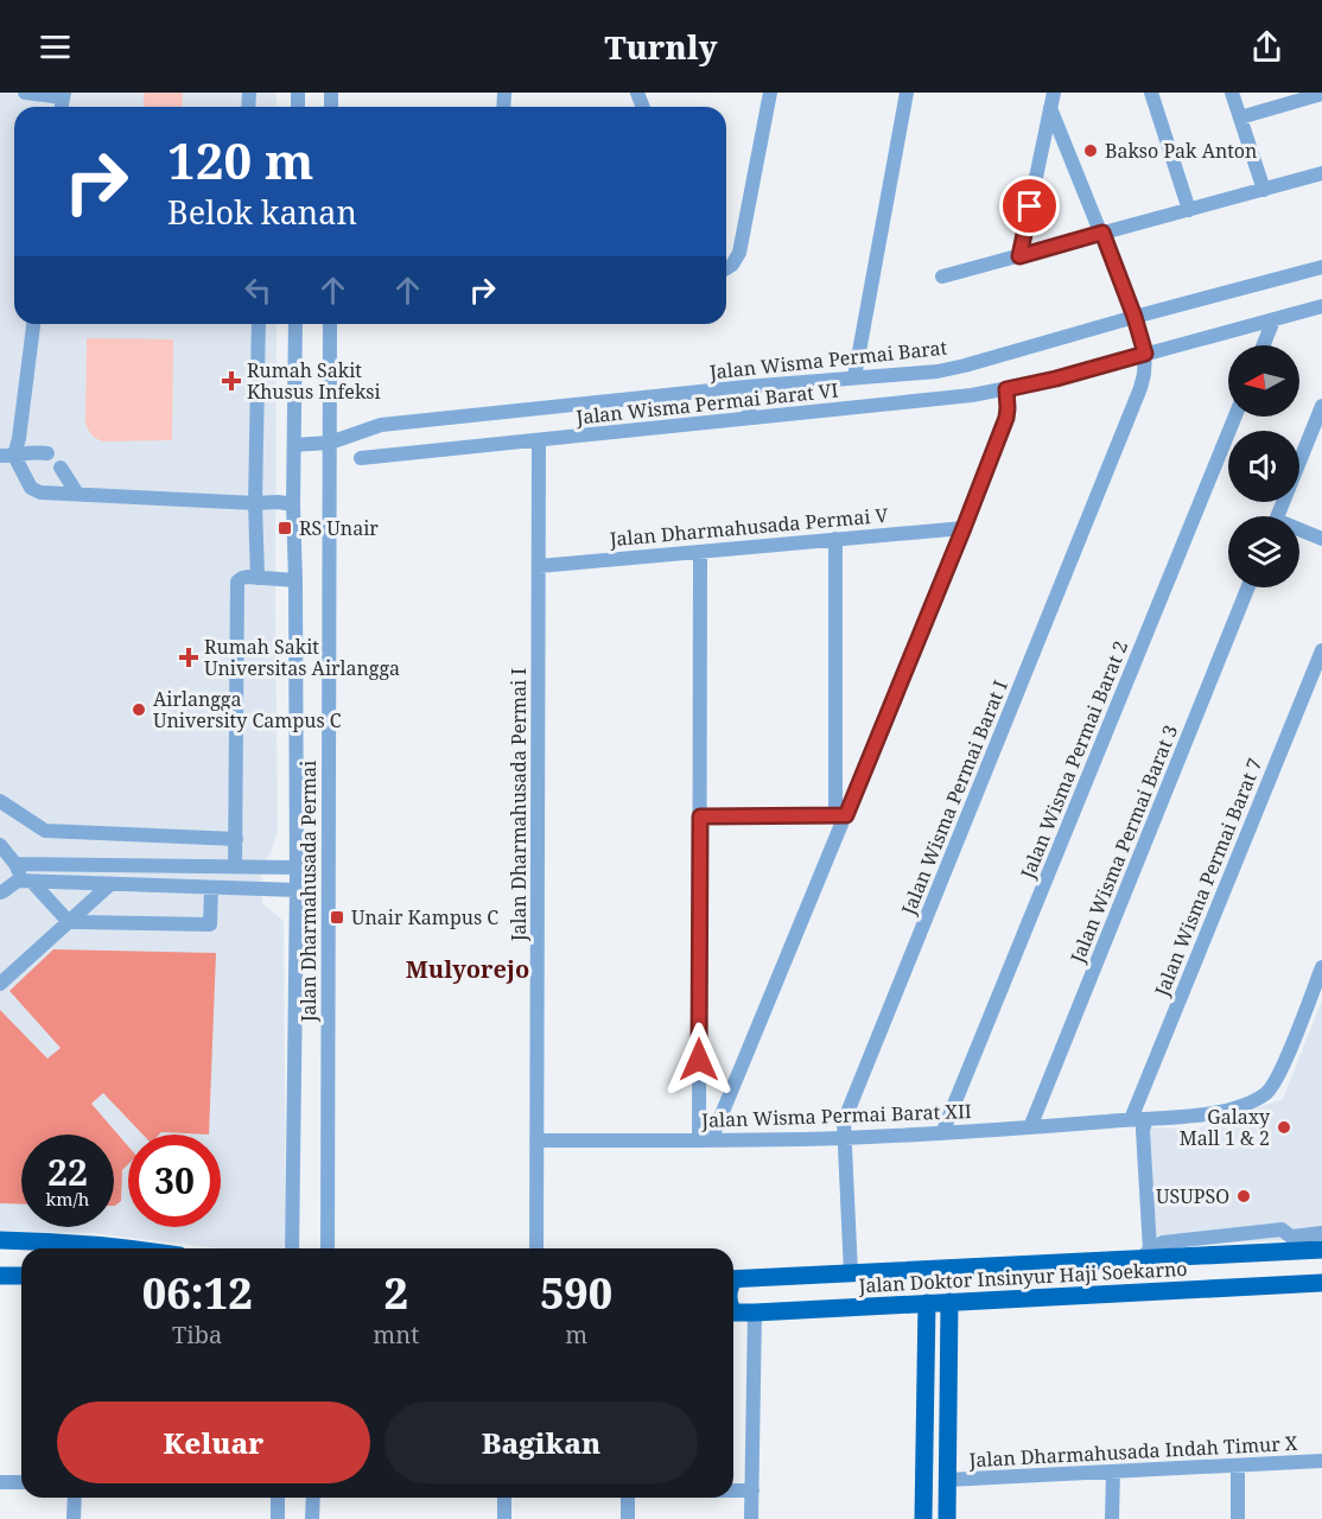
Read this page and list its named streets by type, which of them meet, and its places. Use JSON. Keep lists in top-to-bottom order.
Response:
{
  "streets": {
    "main road": ["Jalan Doktor Insinyur Haji Soekarno"],
    "street": [
      "Jalan Wisma Permai Barat",
      "Jalan Wisma Permai Barat VI",
      "Jalan Dharmahusada Permai V",
      "Jalan Wisma Permai Barat 2",
      "Jalan Wisma Permai Barat I",
      "Jalan Dharmahusada Permai I",
      "Jalan Wisma Permai Barat 3",
      "Jalan Wisma Permai Barat 7",
      "Jalan Dharmahusada Permai",
      "Jalan Wisma Permai Barat XII",
      "Jalan Dharmahusada Indah Timur X"
    ]
  },
  "crossings": [
    ["Jalan Wisma Permai Barat", "Jalan Dharmahusada Permai"],
    ["Jalan Wisma Permai Barat VI", "Jalan Wisma Permai Barat I"],
    ["Jalan Wisma Permai Barat VI", "Jalan Dharmahusada Permai I"],
    ["Jalan Dharmahusada Permai V", "Jalan Dharmahusada Permai I"],
    ["Jalan Wisma Permai Barat 2", "Jalan Wisma Permai Barat XII"],
    ["Jalan Wisma Permai Barat I", "Jalan Wisma Permai Barat XII"],
    ["Jalan Wisma Permai Barat I", "Jalan Doktor Insinyur Haji Soekarno"],
    ["Jalan Dharmahusada Permai I", "Jalan Wisma Permai Barat XII"],
    ["Jalan Wisma Permai Barat 3", "Jalan Wisma Permai Barat XII"],
    ["Jalan Wisma Permai Barat 7", "Jalan Wisma Permai Barat XII"],
    ["Jalan Wisma Permai Barat 7", "Jalan Doktor Insinyur Haji Soekarno"]
  ],
  "districts": ["Mulyorejo"],
  "places": {
    "other": [
      "Bakso Pak Anton",
      "Airlangga University Campus C",
      "Galaxy Mall 1 & 2",
      "USUPSO"
    ],
    "health": ["Rumah Sakit Khusus Infeksi", "Rumah Sakit Universitas Airlangga"],
    "transit": ["RS Unair", "Unair Kampus C"]
  },
  "north": "left",
  "page": {
    "header": "Turnly",
    "turn": ["120 m", "Belok kanan"],
    "speed": "22 km/h",
    "limit": "30",
    "eta": [
      "06:12",
      "Tiba",
      "2",
      "mnt",
      "590",
      "m"
    ],
    "buttons": ["Keluar", "Bagikan"]
  }
}
